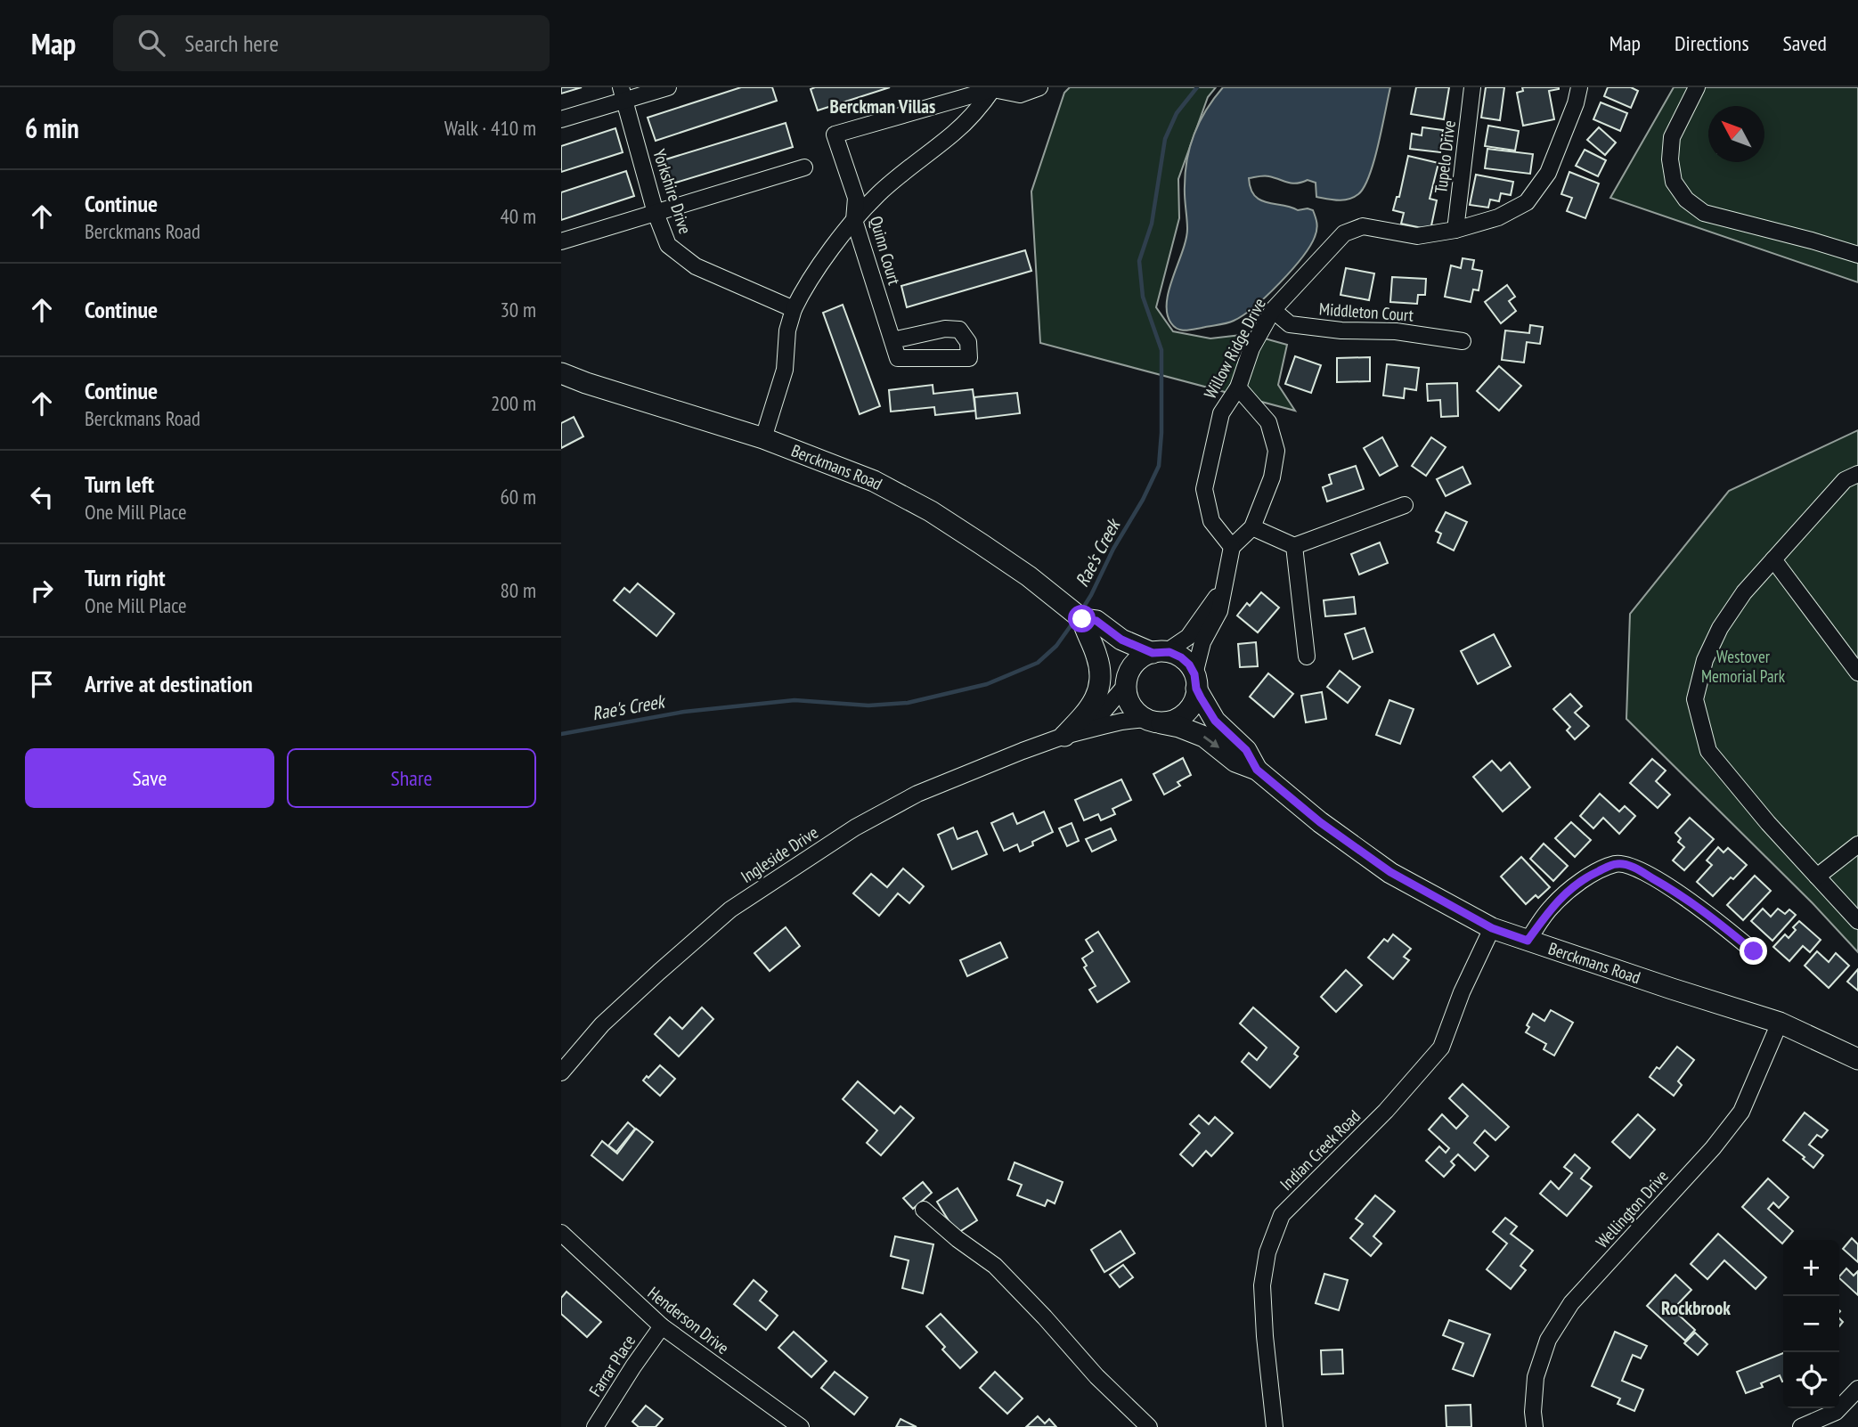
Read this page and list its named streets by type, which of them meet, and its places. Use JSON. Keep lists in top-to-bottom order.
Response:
{
  "streets": {
    "main road": ["Berckmans Road"],
    "street": [
      "Tupelo Drive",
      "Yorkshire Drive",
      "Quinn Court",
      "Middleton Court",
      "Willow Ridge Drive",
      "Ingleside Drive",
      "Indian Creek Road",
      "Wellington Drive",
      "Henderson Drive",
      "Farrar Place"
    ]
  },
  "crossings": [
    ["Tupelo Drive", "Willow Ridge Drive"],
    ["Middleton Court", "Willow Ridge Drive"],
    ["Berckmans Road", "Ingleside Drive"],
    ["Berckmans Road", "Indian Creek Road"],
    ["Berckmans Road", "Wellington Drive"],
    ["Henderson Drive", "Farrar Place"]
  ],
  "districts": ["Berckman Villas", "Rockbrook"],
  "water": ["Rae's Creek"],
  "parks": ["Westover Memorial Park"],
  "north": "top left",
  "page": {
    "header": "Map",
    "search": "Search here",
    "nav": ["Map", "Directions", "Saved"],
    "heading": ["6 min", "Walk · 410 m"],
    "list": [
      ["Continue", "Berckmans Road", "40 m"],
      ["Continue", "30 m"],
      ["Continue", "Berckmans Road", "200 m"],
      ["Turn left", "One Mill Place", "60 m"],
      ["Turn right", "One Mill Place", "80 m"],
      "Arrive at destination"
    ],
    "buttons": ["Save", "Share"],
    "map_buttons": ["+", "−"]
  }
}
